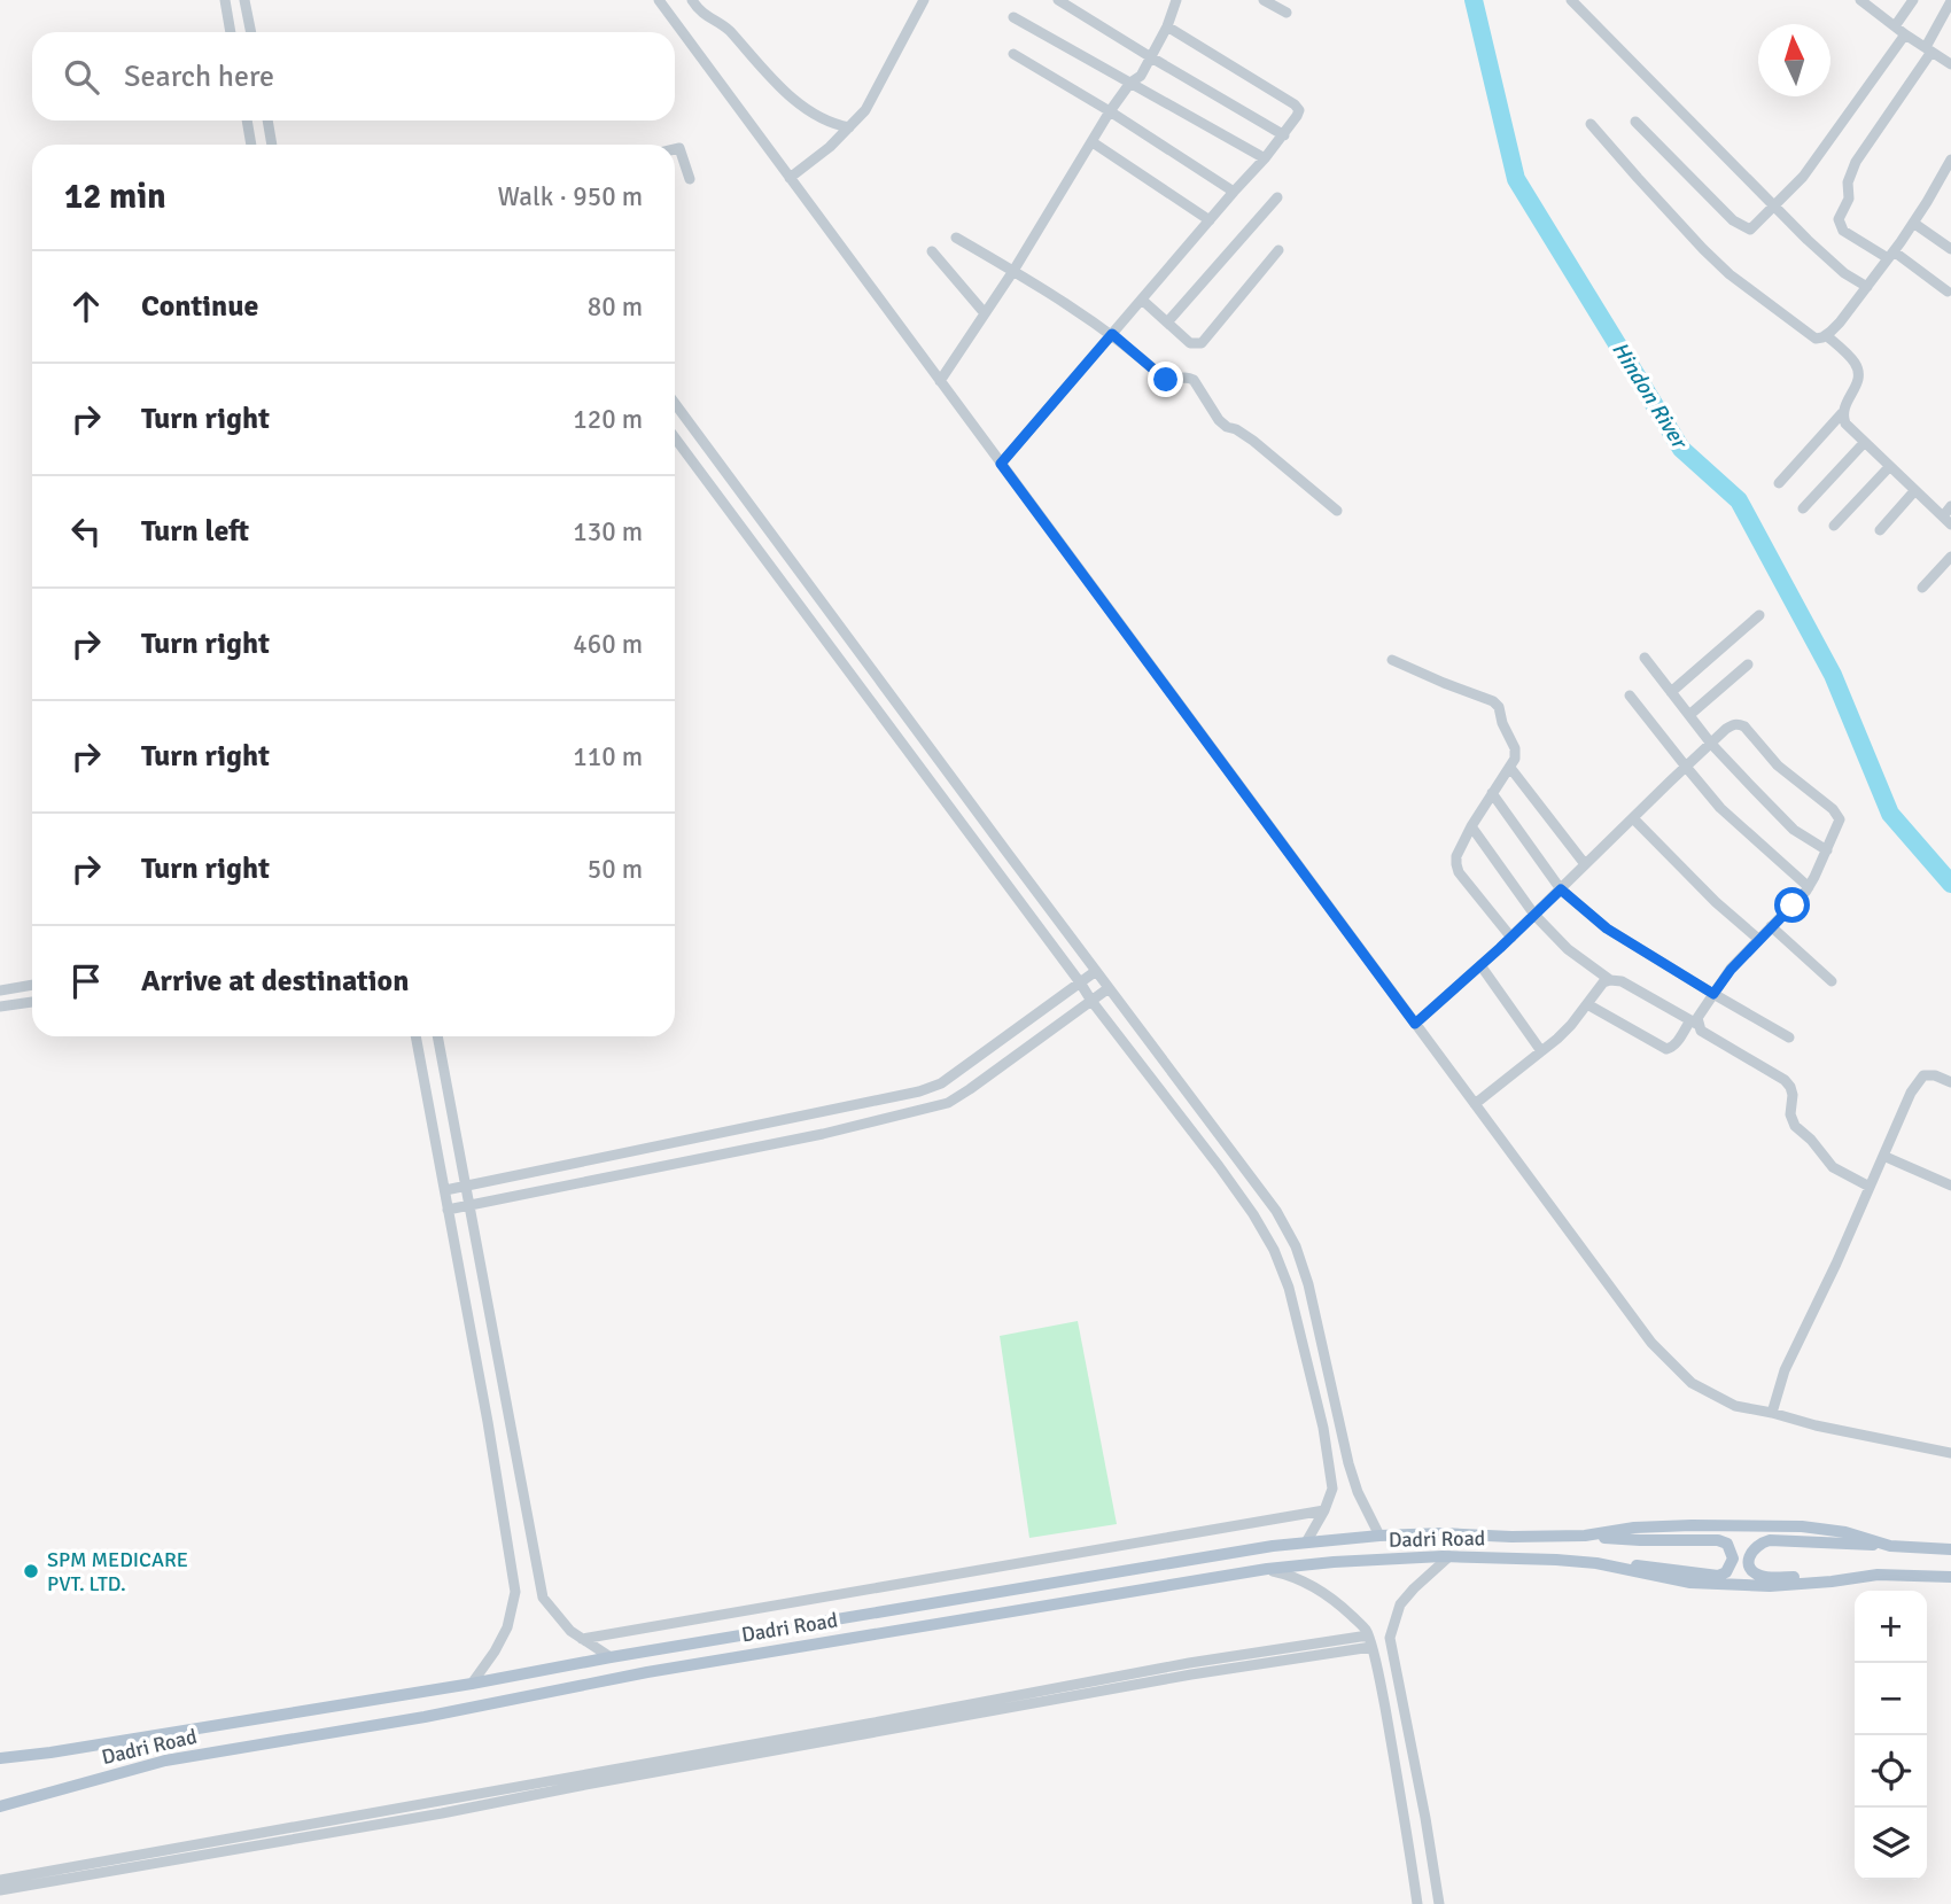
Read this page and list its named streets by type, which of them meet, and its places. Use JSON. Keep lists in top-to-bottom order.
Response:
{
  "streets": {
    "main road": ["Dadri Road"]
  },
  "water": ["Hindon River"],
  "places": ["SPM MEDICARE PVT. LTD."],
  "north": "top",
  "page": {
    "search": "Search here",
    "heading": ["12 min", "Walk · 950 m"],
    "list": [
      ["Continue", "80 m"],
      ["Turn right", "120 m"],
      ["Turn left", "130 m"],
      ["Turn right", "460 m"],
      ["Turn right", "110 m"],
      ["Turn right", "50 m"],
      "Arrive at destination"
    ],
    "map_buttons": ["+", "−"]
  }
}
